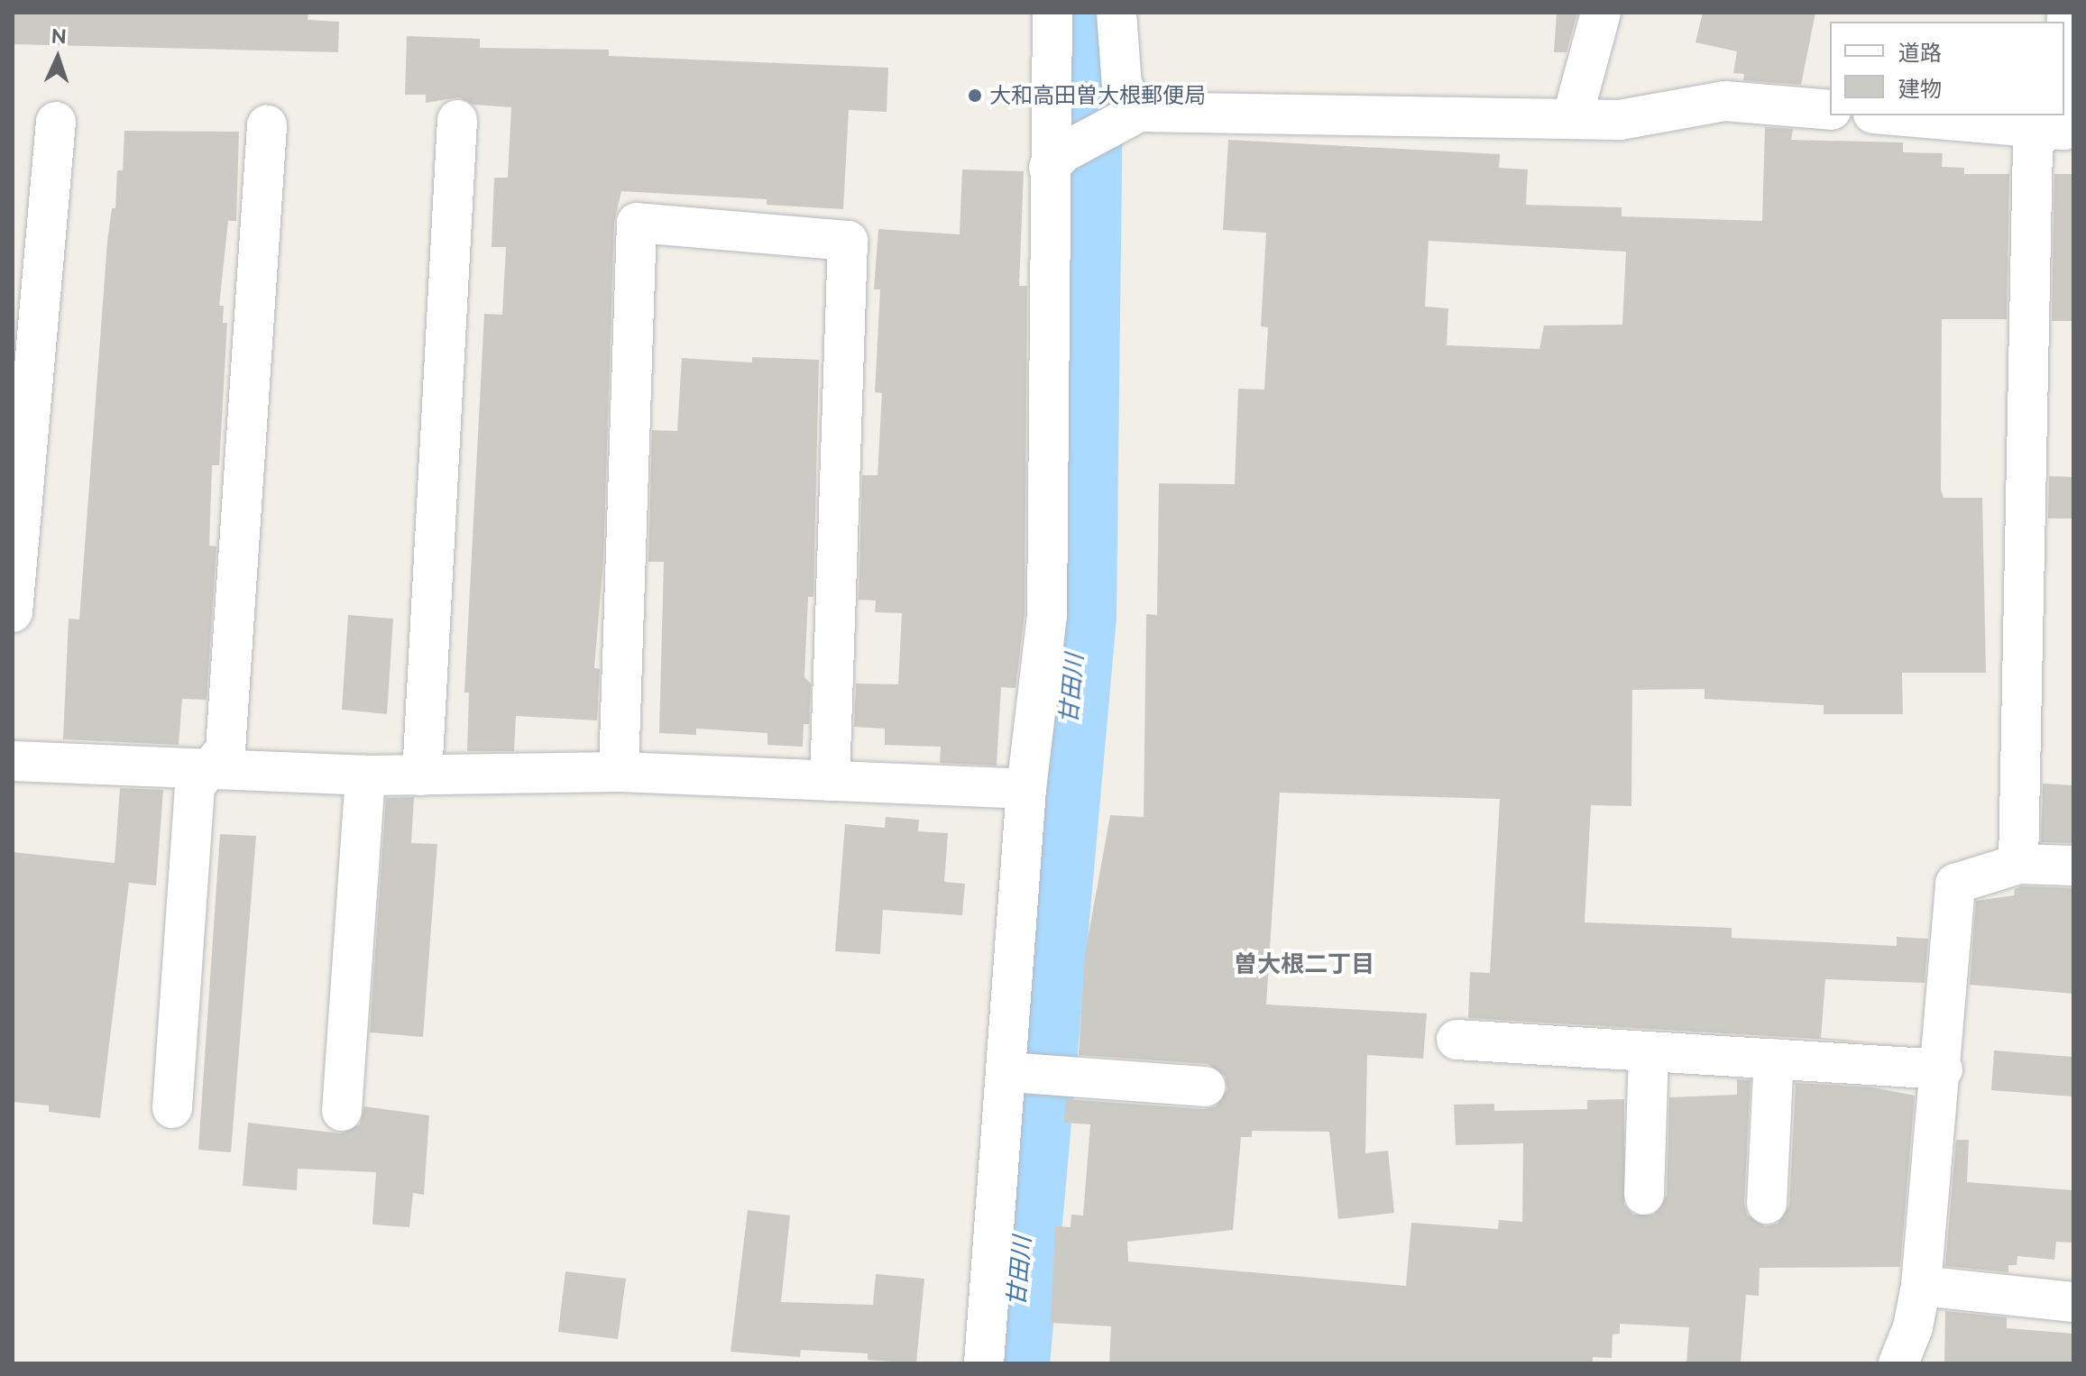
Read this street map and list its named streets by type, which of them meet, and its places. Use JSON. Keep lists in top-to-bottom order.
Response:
{
  "districts": ["曽大根二丁目"],
  "water": ["甘田川"],
  "places": ["大和高田曽大根郵便局"],
  "legend": ["道路", "建物"],
  "north": "top"
}
